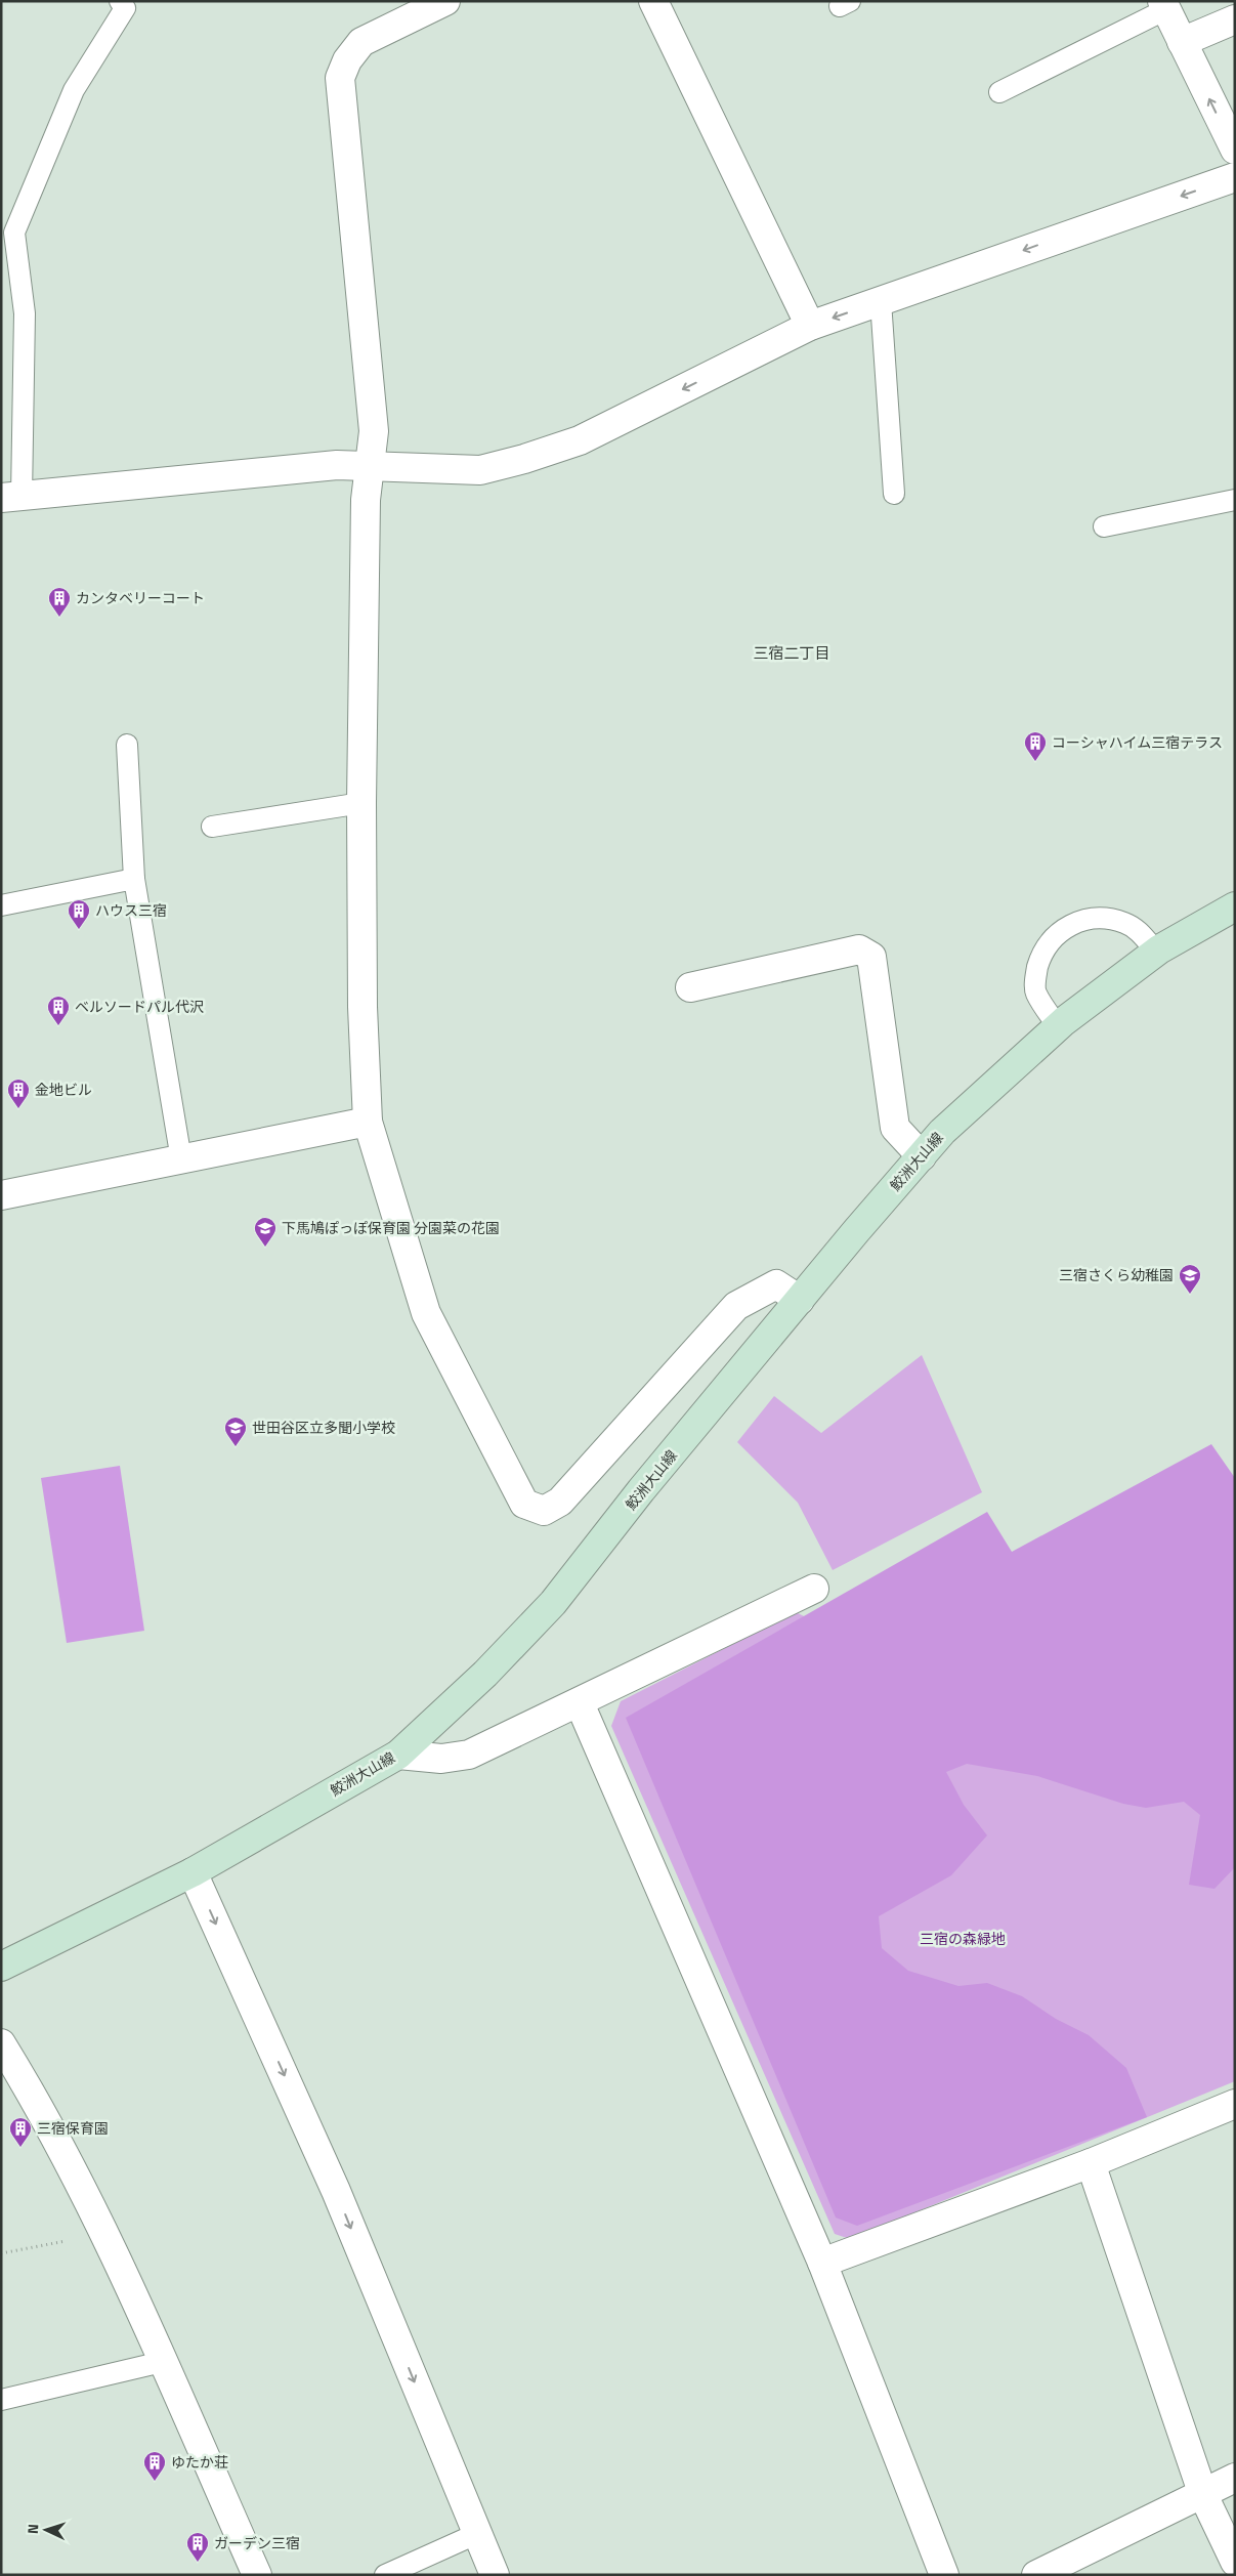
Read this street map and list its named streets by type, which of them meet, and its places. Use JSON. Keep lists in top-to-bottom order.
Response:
{
  "streets": {
    "main road": ["鮫洲大山線"]
  },
  "districts": ["三宿二丁目"],
  "parks": ["三宿の森緑地"],
  "places": {
    "building": [
      "カンタベリーコート",
      "コーシャハイム三宿テラス",
      "ハウス三宿",
      "ベルソードパル代沢",
      "金地ビル",
      "三宿保育園",
      "ゆたか荘",
      "ガーデン三宿"
    ],
    "school or university": ["下馬鳩ぽっぽ保育園 分園菜の花園", "三宿さくら幼稚園", "世田谷区立多聞小学校"]
  },
  "north": "left"
}
